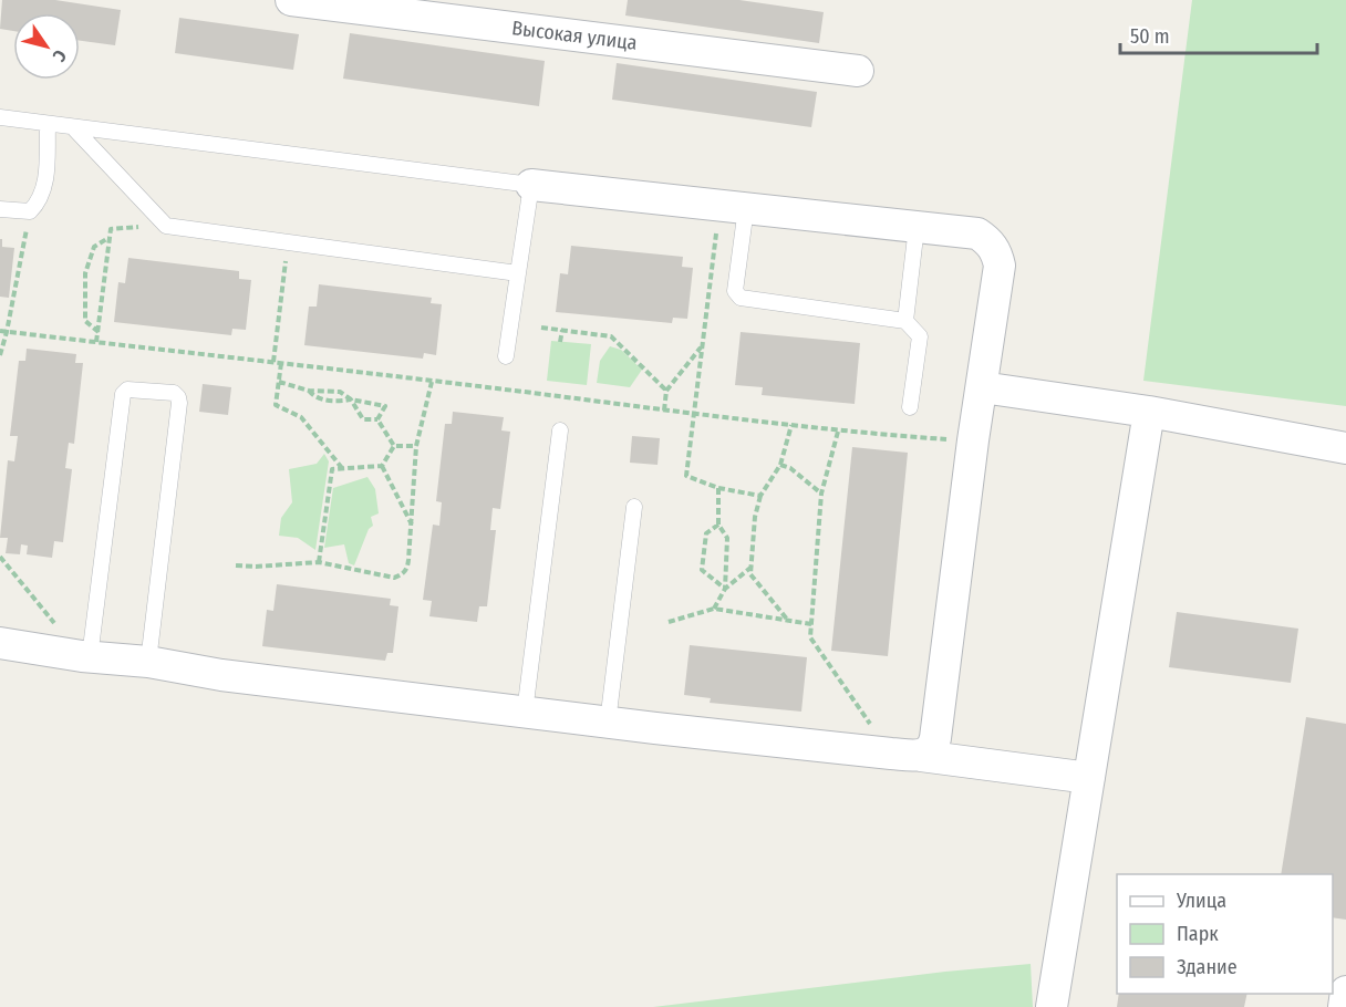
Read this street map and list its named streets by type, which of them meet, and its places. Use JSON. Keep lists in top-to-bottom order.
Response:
{
  "streets": {
    "street": ["Высокая улица"]
  },
  "legend": ["Улица", "Парк", "Здание"],
  "scale_bar": "50 m",
  "north": "bottom right"
}
